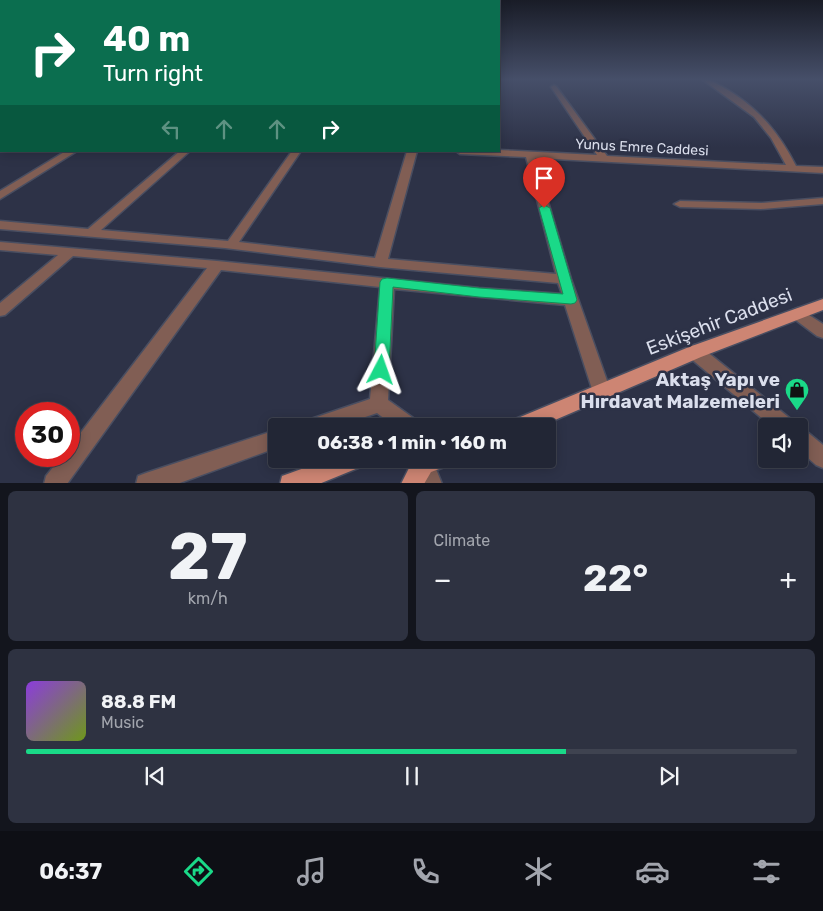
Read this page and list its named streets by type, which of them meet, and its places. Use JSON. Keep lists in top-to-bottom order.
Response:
{
  "streets": {
    "main road": ["Eskişehir Caddesi"],
    "street": ["Yunus Emre Caddesi"]
  },
  "places": {
    "shop": ["Aktaş Yapı ve Hırdavat Malzemeleri"]
  },
  "page": {
    "turn": ["40 m", "Turn right"],
    "limit": "30",
    "trip": "06:38 · 1 min · 160 m",
    "tile": [
      ["27", "km/h"],
      "Climate"
    ],
    "heat": ["−", "22°", "+"],
    "song": ["88.8 FM", "Music"],
    "tabs": "06:37"
  }
}
